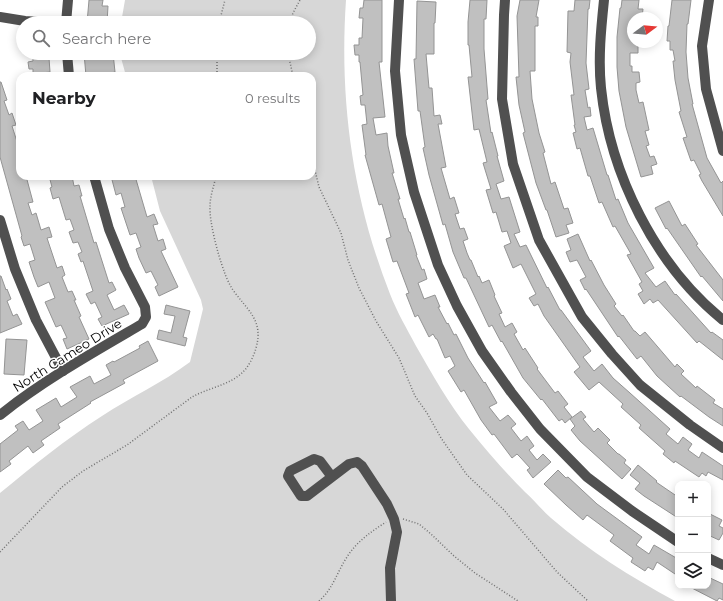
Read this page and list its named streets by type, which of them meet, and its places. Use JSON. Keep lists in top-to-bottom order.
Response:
{
  "streets": {
    "street": ["North Cameo Drive"]
  },
  "north": "right",
  "page": {
    "search": "Search here",
    "heading": ["Nearby", "0 results"],
    "map_buttons": ["+", "−"]
  }
}
